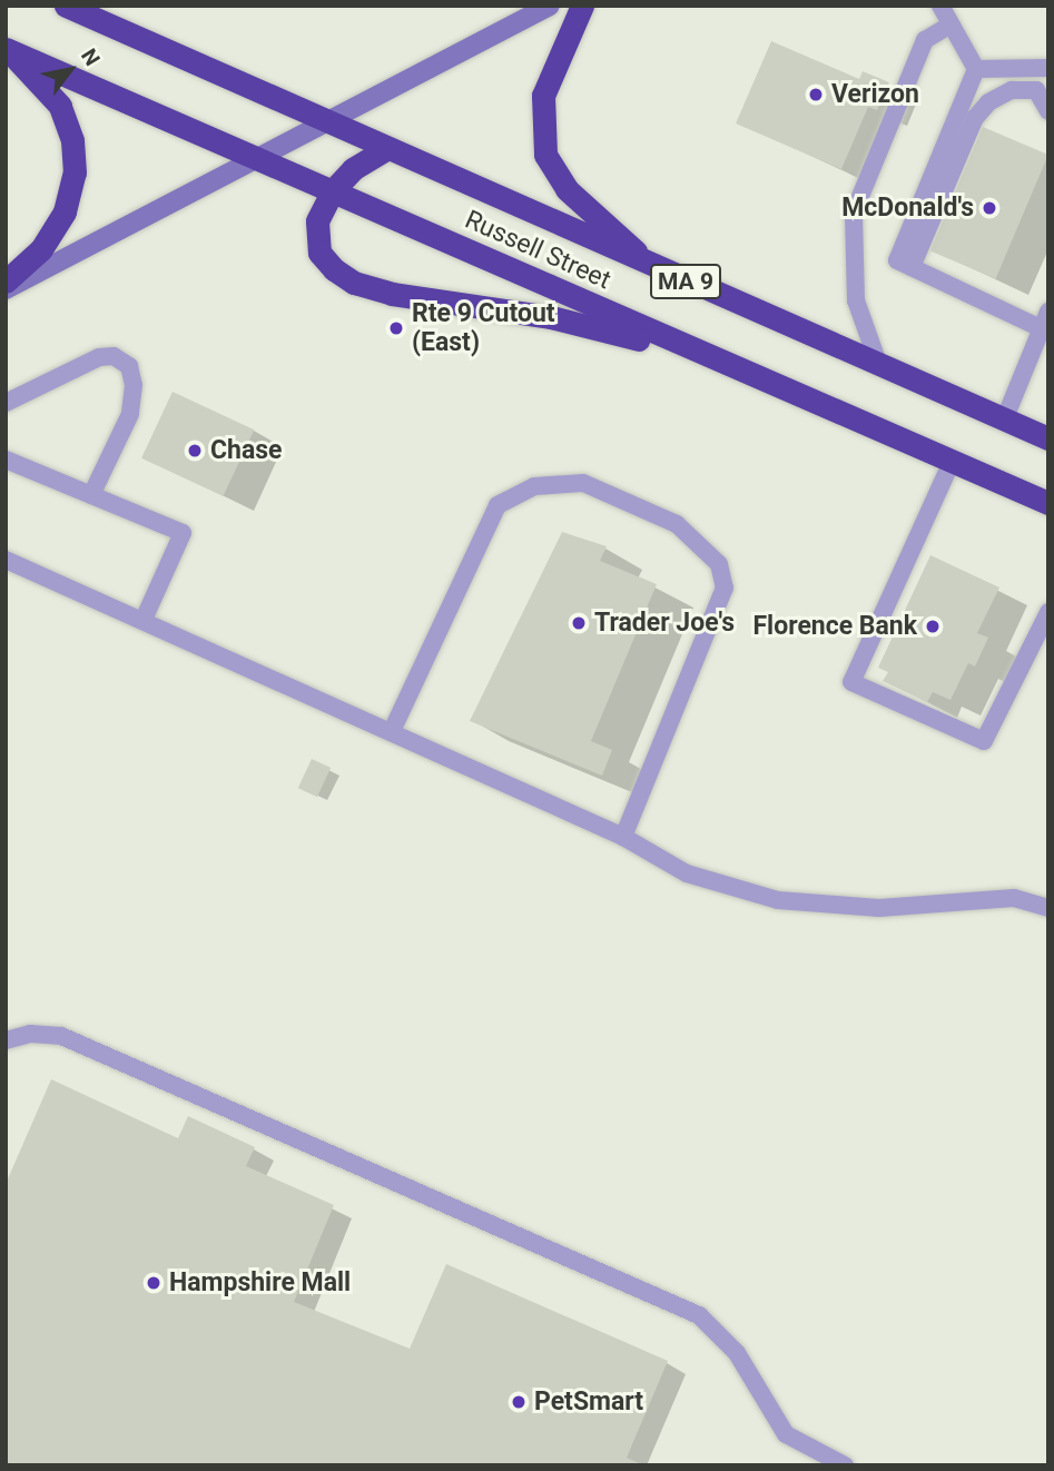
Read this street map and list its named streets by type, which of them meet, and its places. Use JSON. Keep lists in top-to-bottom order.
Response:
{
  "streets": {
    "highway": ["Russell Street", "MA 9"]
  },
  "places": [
    "Verizon",
    "McDonald's",
    "Rte 9 Cutout (East)",
    "Chase",
    "Trader Joe's",
    "Florence Bank",
    "Hampshire Mall",
    "PetSmart"
  ],
  "north": "top right"
}
